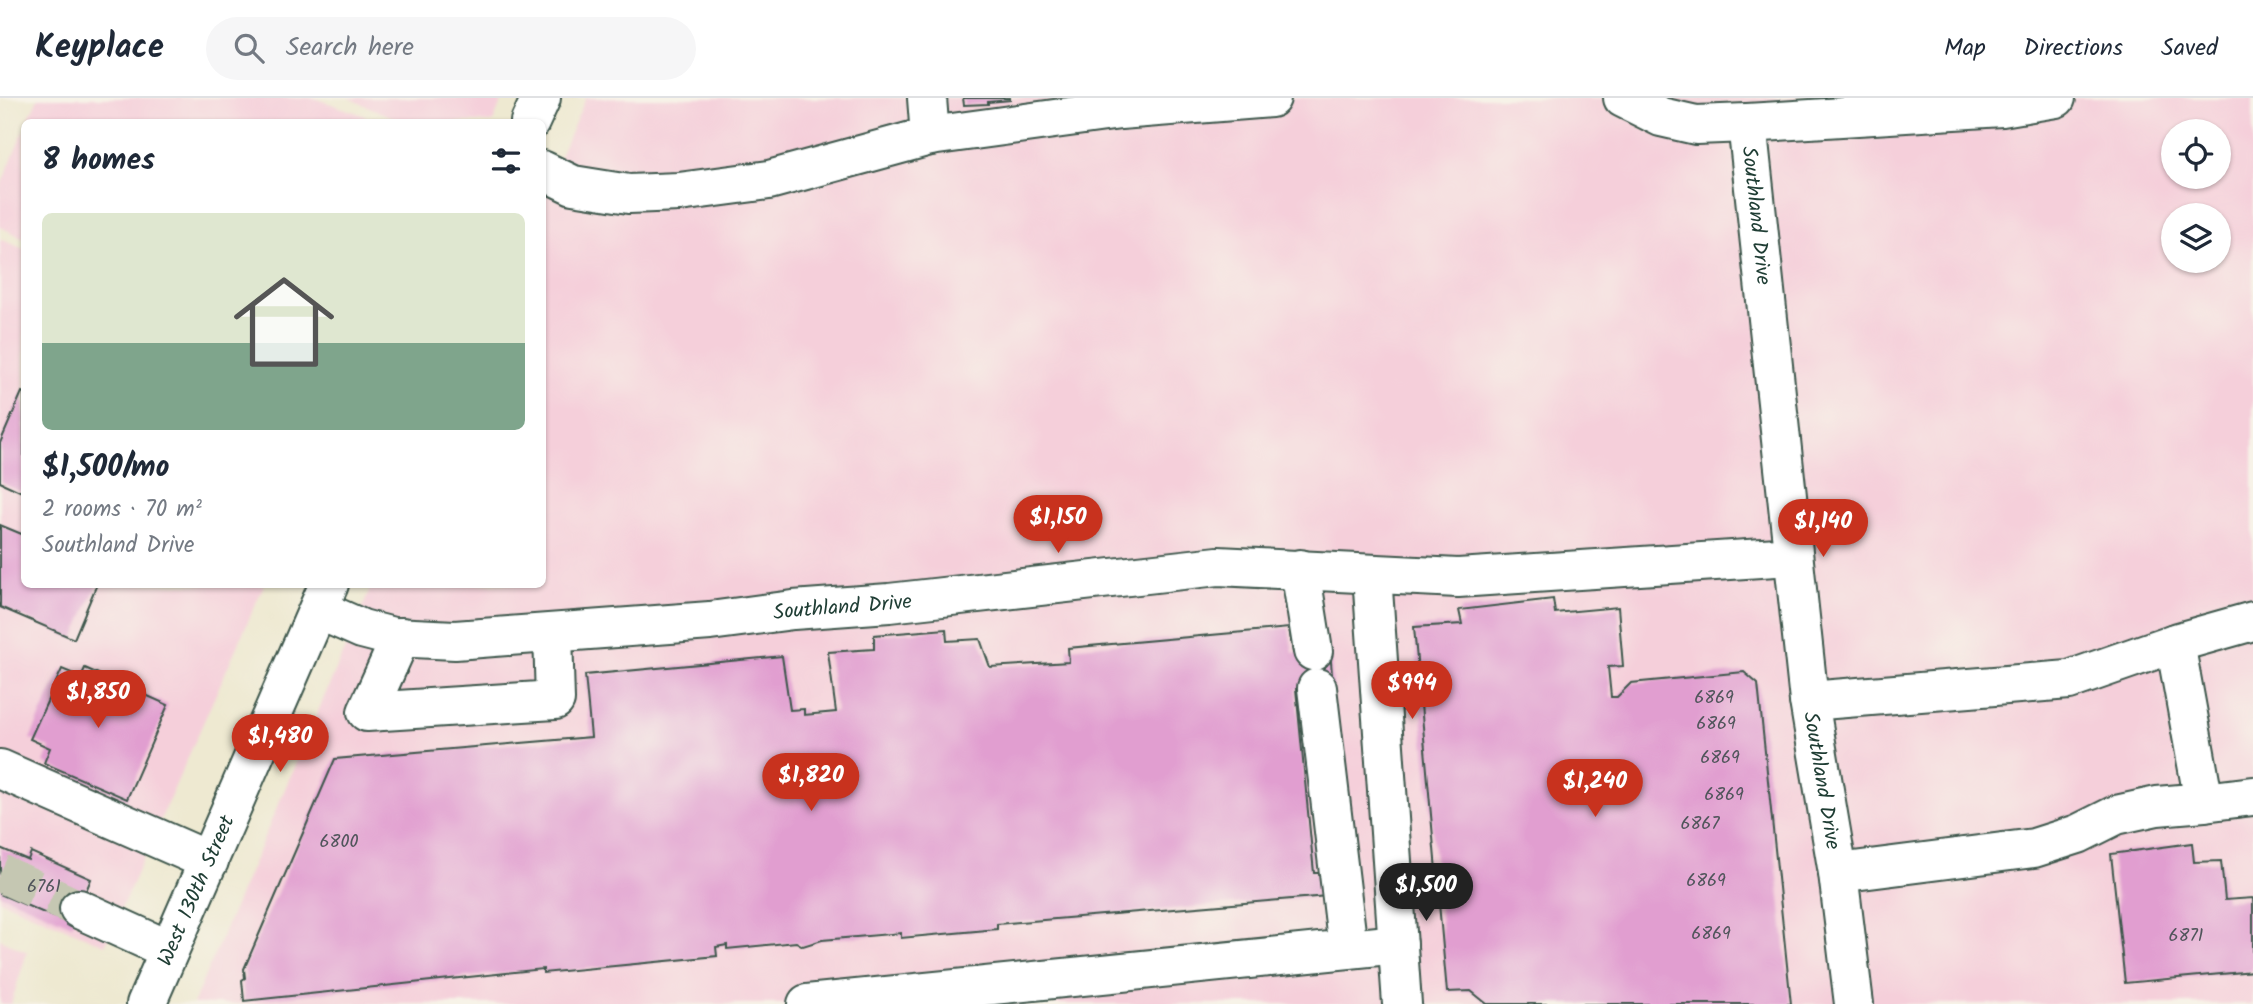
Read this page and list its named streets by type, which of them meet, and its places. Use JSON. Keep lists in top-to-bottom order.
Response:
{
  "streets": {
    "street": ["Southland Drive", "West 130th Street"]
  },
  "crossings": [
    ["Southland Drive", "West 130th Street"]
  ],
  "house_numbers": [
    "6869",
    "6869",
    "6869",
    "6869",
    "6867",
    "6800",
    "6869",
    "6761",
    "6869",
    "6871"
  ],
  "page": {
    "header": "Keyplace",
    "search": "Search here",
    "nav": ["Map", "Directions", "Saved"],
    "heading": "8 homes",
    "list": [
      {
        "name": "$1,500/mo",
        "note": "2 rooms · 70 m² · Southland Drive"
      }
    ],
    "price": [
      "$1,150",
      "$1,140",
      "$994",
      "$1,850",
      "$1,480",
      "$1,820",
      "$1,240",
      "$1,500"
    ]
  }
}
